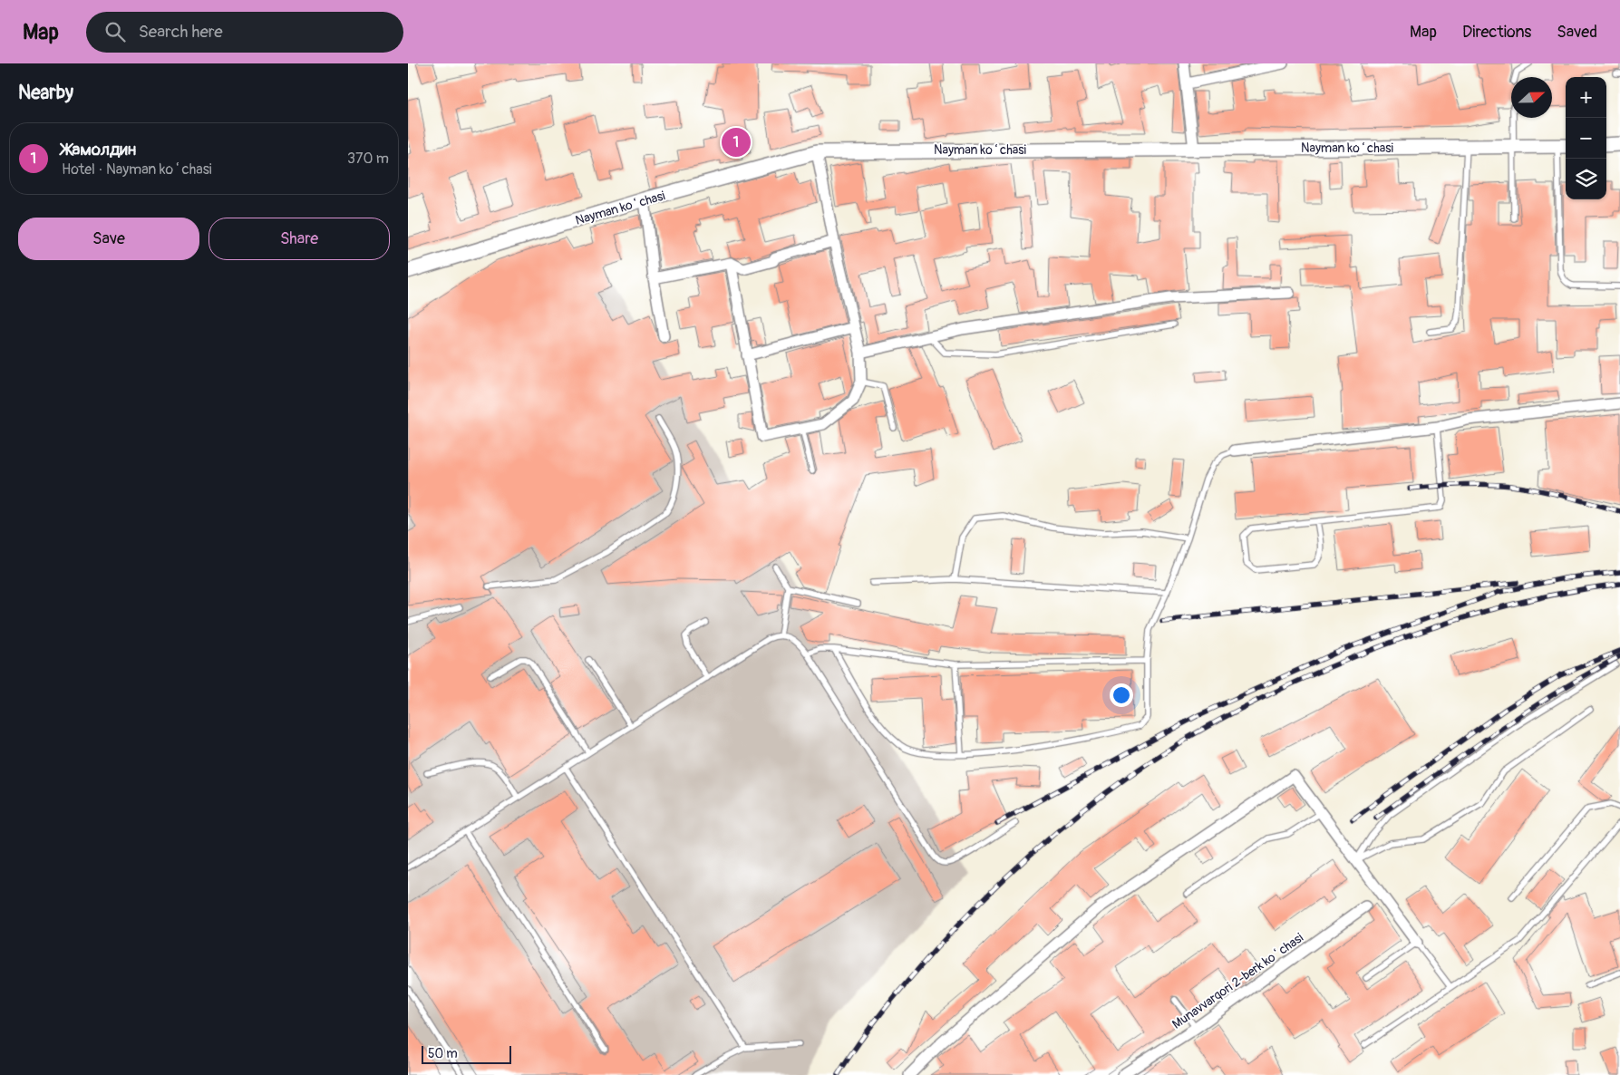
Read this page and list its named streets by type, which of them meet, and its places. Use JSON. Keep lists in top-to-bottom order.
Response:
{
  "streets": {
    "main road": ["Nayman koʻchasi"],
    "street": ["Munavvarqori 2-berk koʻchasi"]
  },
  "scale_bar": "50 m",
  "north": "right",
  "page": {
    "header": "Map",
    "search": "Search here",
    "nav": ["Map", "Directions", "Saved"],
    "heading": "Nearby",
    "map_buttons": ["+", "−"],
    "list": [
      {
        "mark": "1",
        "name": "Жамолдин",
        "note": "Hotel · Nayman koʻchasi",
        "value": "370 m"
      }
    ],
    "pins": "1",
    "buttons": ["Save", "Share"],
    "scale": "50 m"
  }
}
